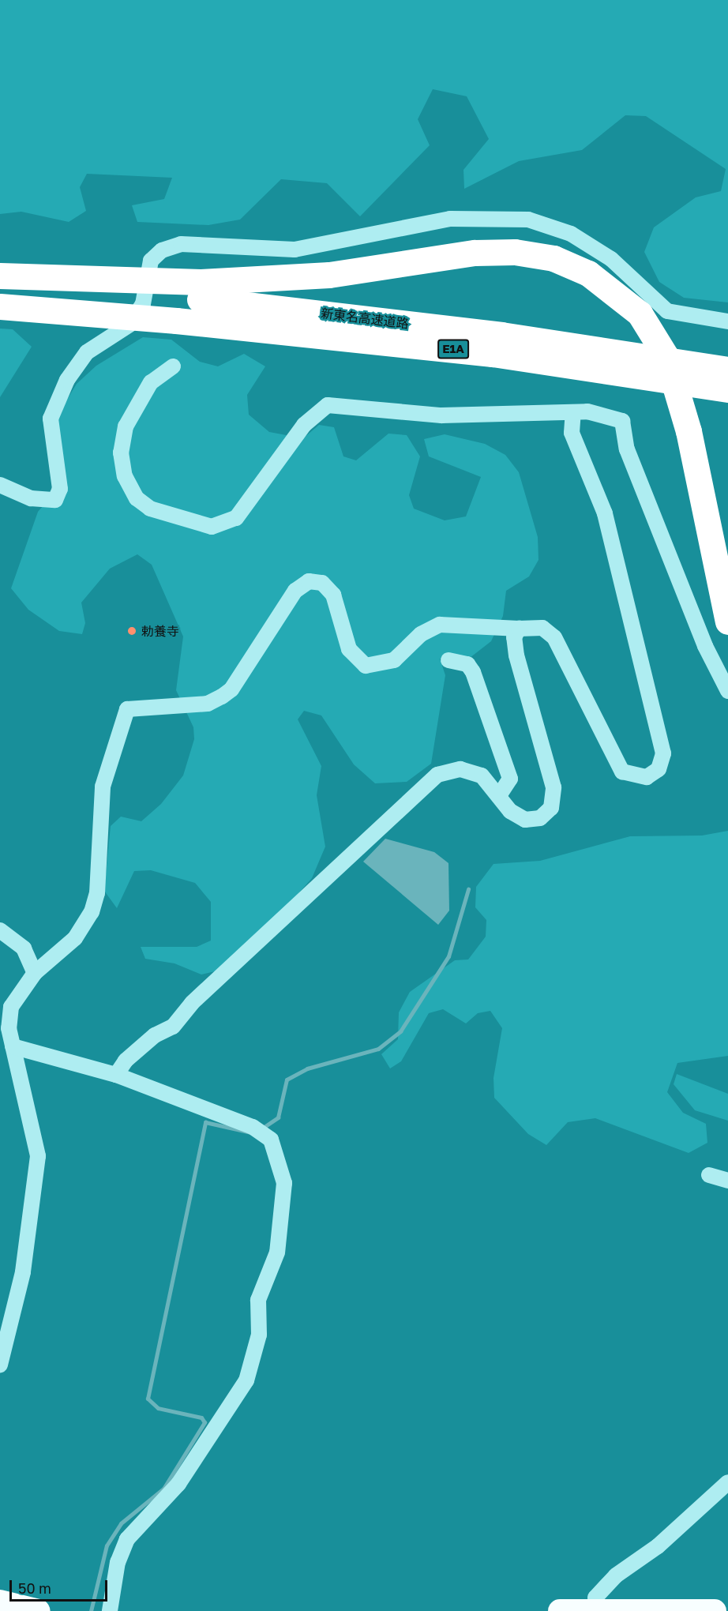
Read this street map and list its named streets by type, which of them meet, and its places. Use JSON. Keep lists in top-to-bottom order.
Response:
{
  "streets": {
    "highway": ["新東名高速道路", "E1A"]
  },
  "places": ["勅養寺"],
  "scale_bar": "50 m"
}
